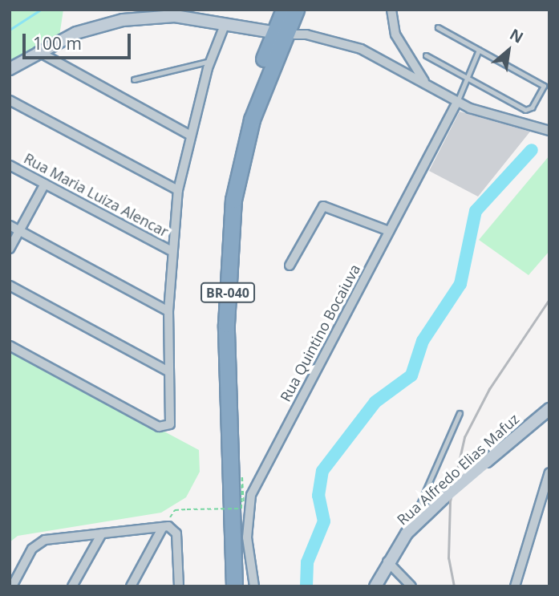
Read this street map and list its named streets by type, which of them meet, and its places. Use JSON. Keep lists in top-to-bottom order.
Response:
{
  "streets": {
    "highway": ["BR-040"],
    "street": ["Rua Maria Luiza Alencar", "Rua Quintino Bocaiuva", "Rua Alfredo Elias Mafuz"]
  },
  "scale_bar": "100 m",
  "north": "top right"
}
